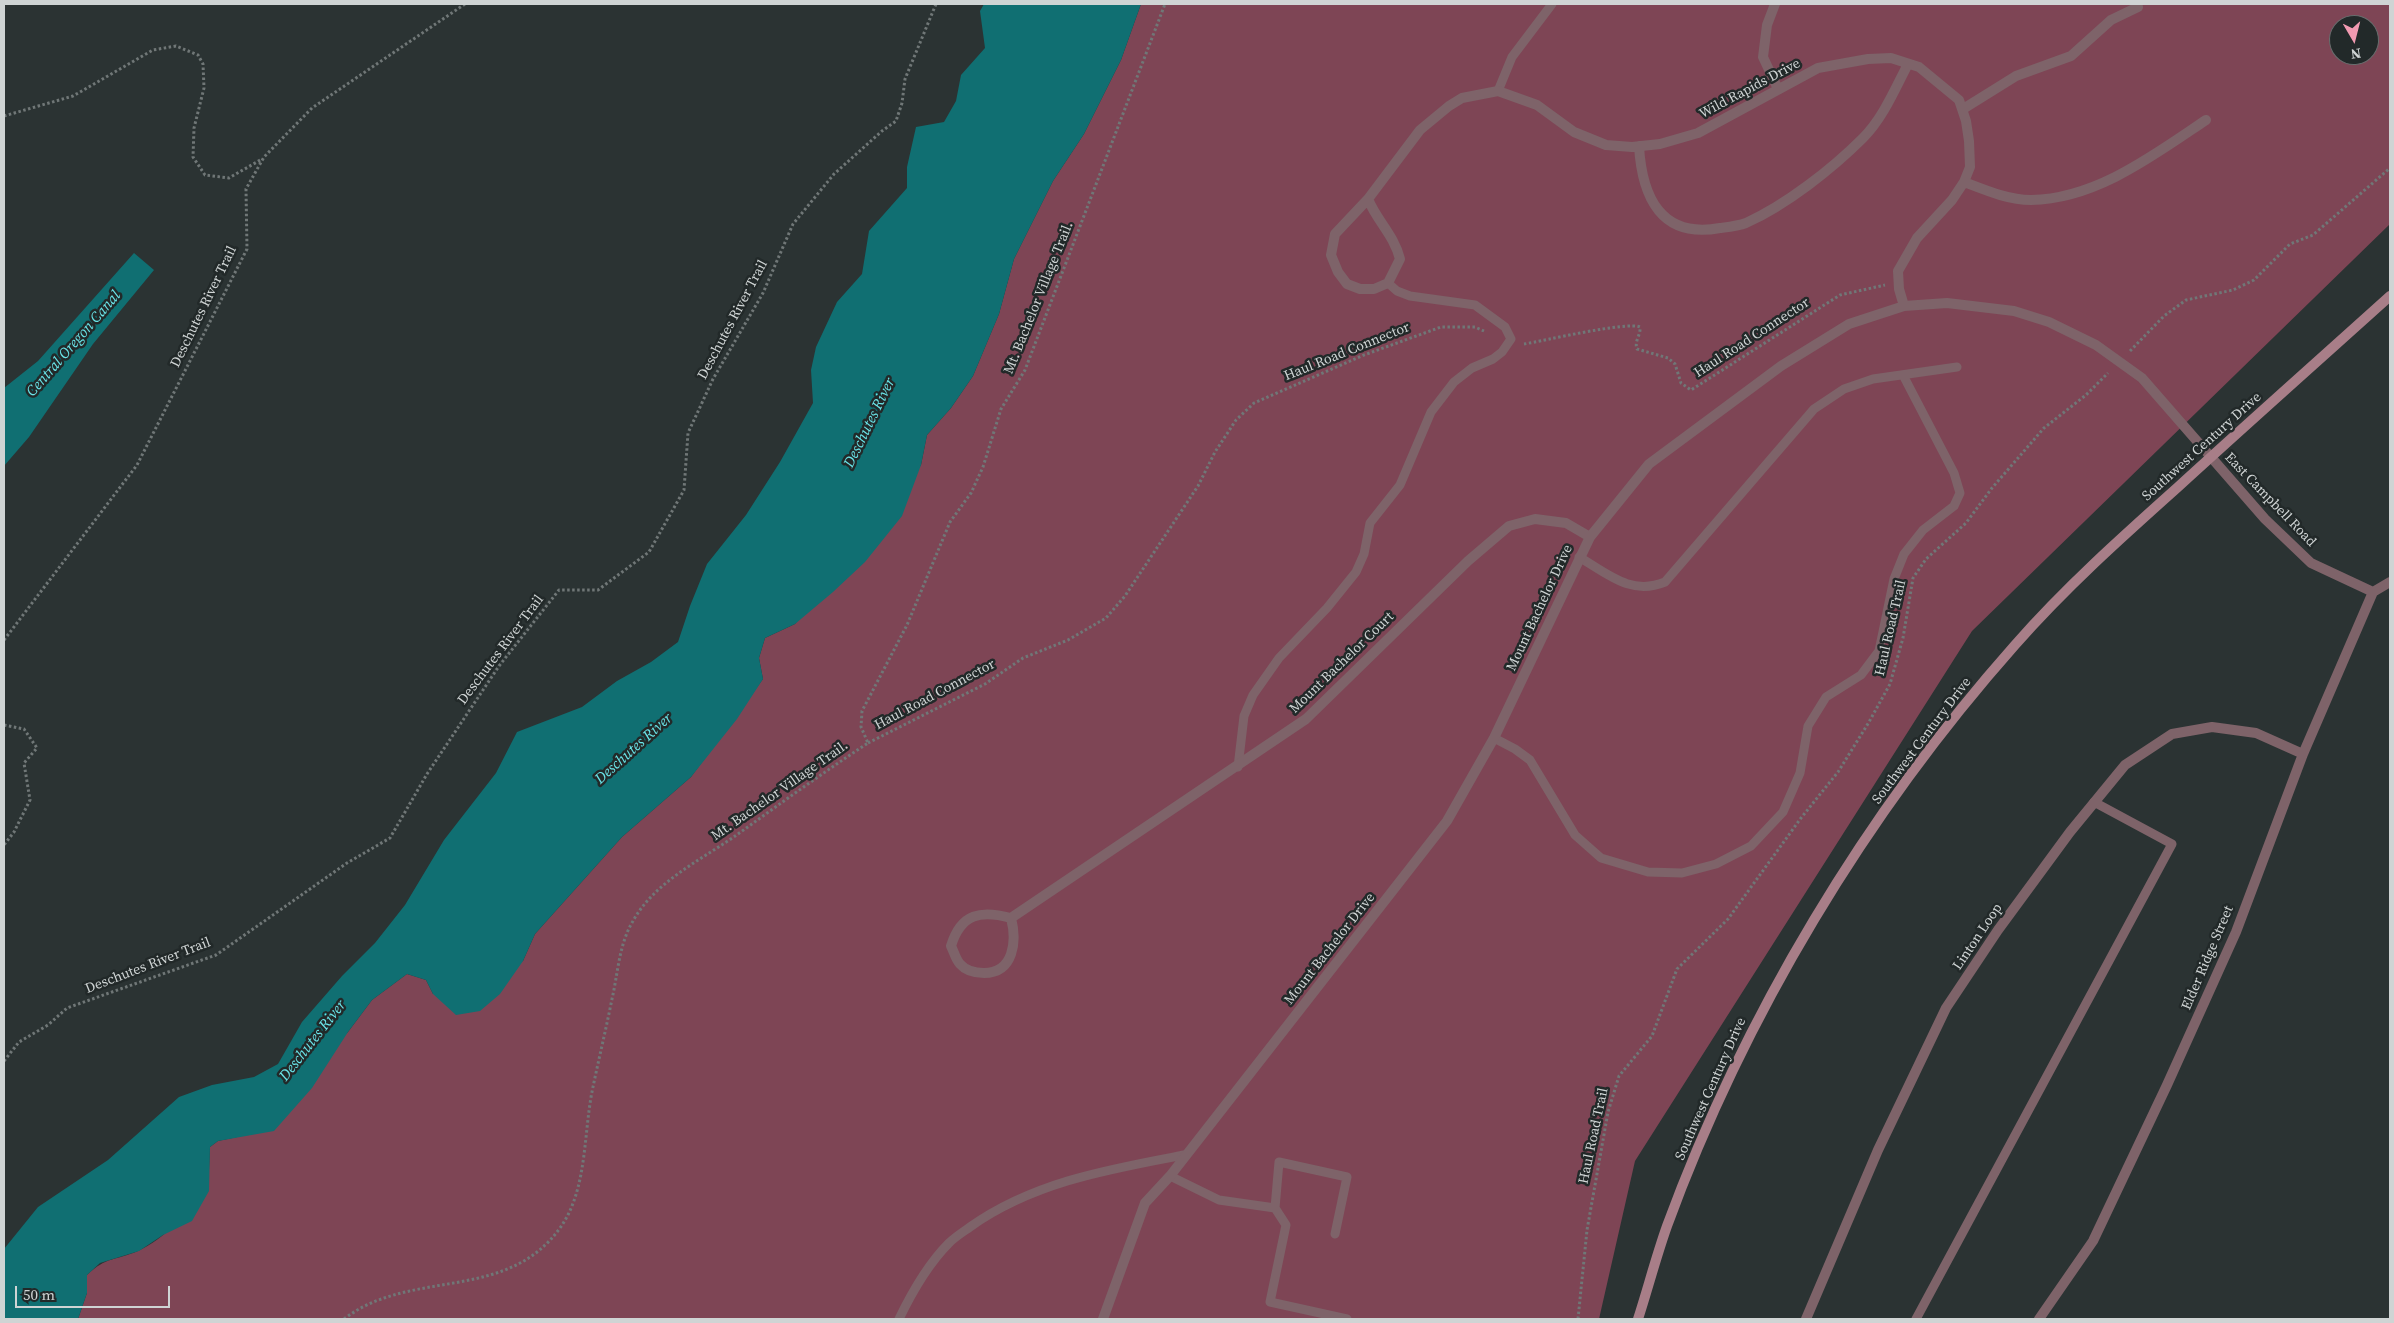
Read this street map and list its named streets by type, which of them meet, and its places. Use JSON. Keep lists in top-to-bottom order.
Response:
{
  "streets": {
    "main road": ["Southwest Century Drive"],
    "street": [
      "Wild Rapids Drive",
      "East Campbell Road",
      "Mount Bachelor Drive",
      "Mount Bachelor Court",
      "Linton Loop",
      "Elder Ridge Street"
    ],
    "path": [
      "Mt. Bachelor Village Trail.",
      "Deschutes River Trail",
      "Haul Road Connector",
      "Haul Road Trail"
    ]
  },
  "crossings": [
    ["Wild Rapids Drive", "Haul Road Connector"],
    ["Wild Rapids Drive", "Mount Bachelor Drive"],
    ["Mt. Bachelor Village Trail.", "Haul Road Connector"],
    ["Southwest Century Drive", "East Campbell Road"],
    ["Southwest Century Drive", "Mount Bachelor Drive"],
    ["East Campbell Road", "Mount Bachelor Drive"],
    ["East Campbell Road", "Elder Ridge Street"],
    ["Mount Bachelor Drive", "Haul Road Trail"],
    ["Mount Bachelor Drive", "Mount Bachelor Court"],
    ["Linton Loop", "Elder Ridge Street"]
  ],
  "water": ["Central Oregon Canal", "Deschutes River"],
  "scale_bar": "50 m",
  "north": "bottom"
}
